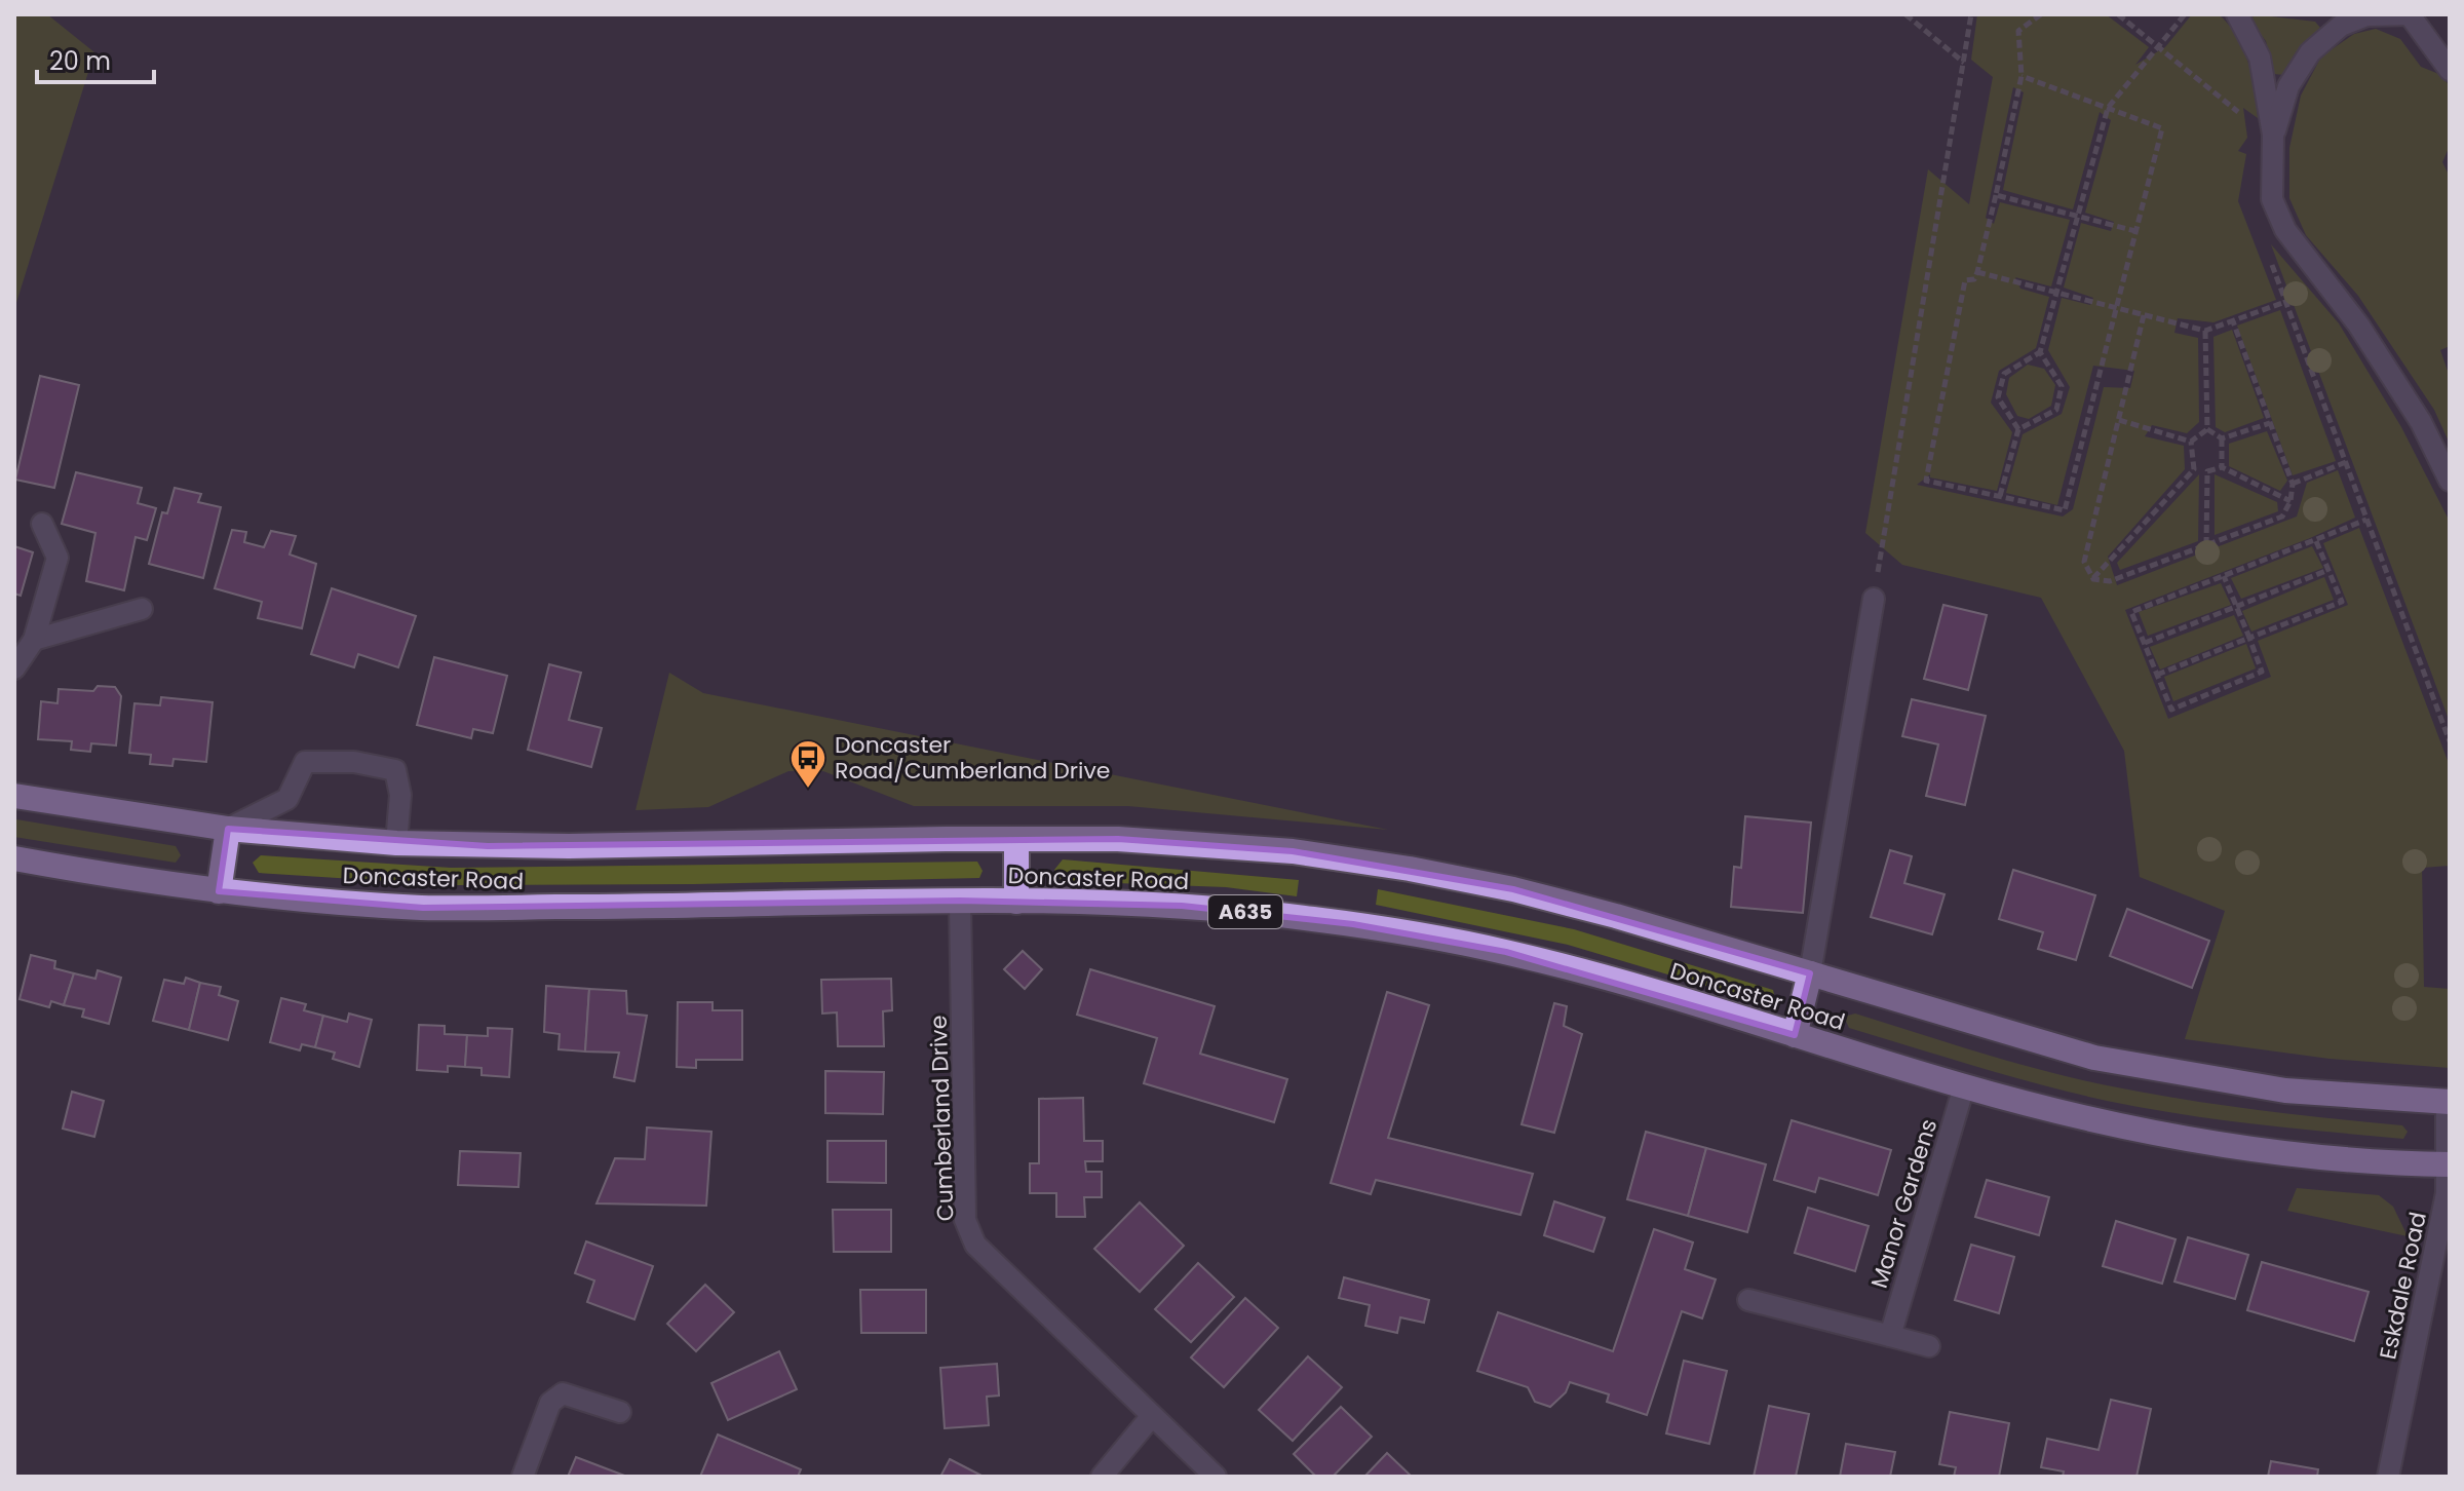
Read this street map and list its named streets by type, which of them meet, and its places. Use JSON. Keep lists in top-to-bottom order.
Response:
{
  "streets": {
    "highway": ["Doncaster Road", "A635"],
    "street": ["Cumberland Drive", "Manor Gardens", "Eskdale Road"]
  },
  "crossings": [
    ["Doncaster Road", "Cumberland Drive"],
    ["Doncaster Road", "Manor Gardens"],
    ["Doncaster Road", "Eskdale Road"]
  ],
  "places": {
    "bus stop": ["Doncaster Road/Cumberland Drive"]
  },
  "scale_bar": "20 m"
}
